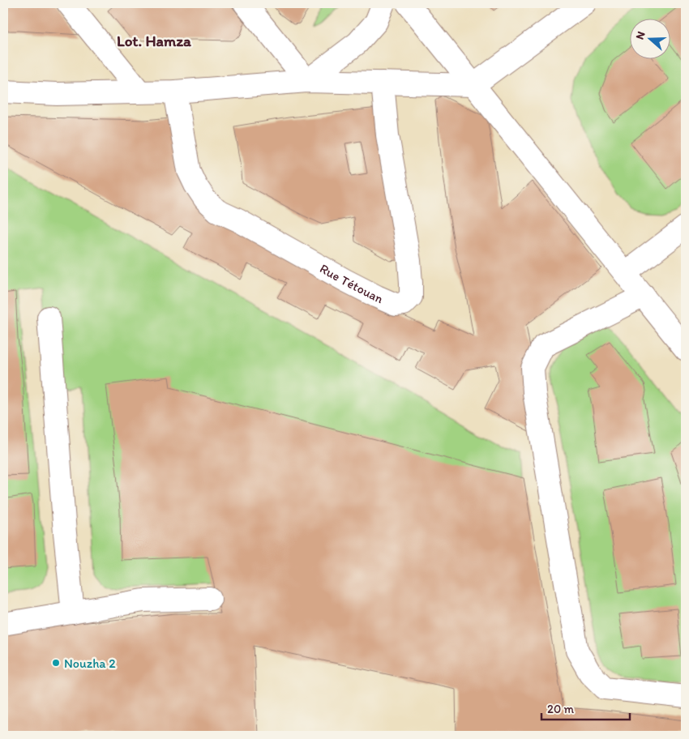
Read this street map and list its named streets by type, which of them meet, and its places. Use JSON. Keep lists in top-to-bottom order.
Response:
{
  "streets": {
    "street": ["Rue Tétouan"]
  },
  "districts": ["Lot. Hamza"],
  "places": ["Nouzha 2"],
  "scale_bar": "20 m",
  "north": "left"
}
